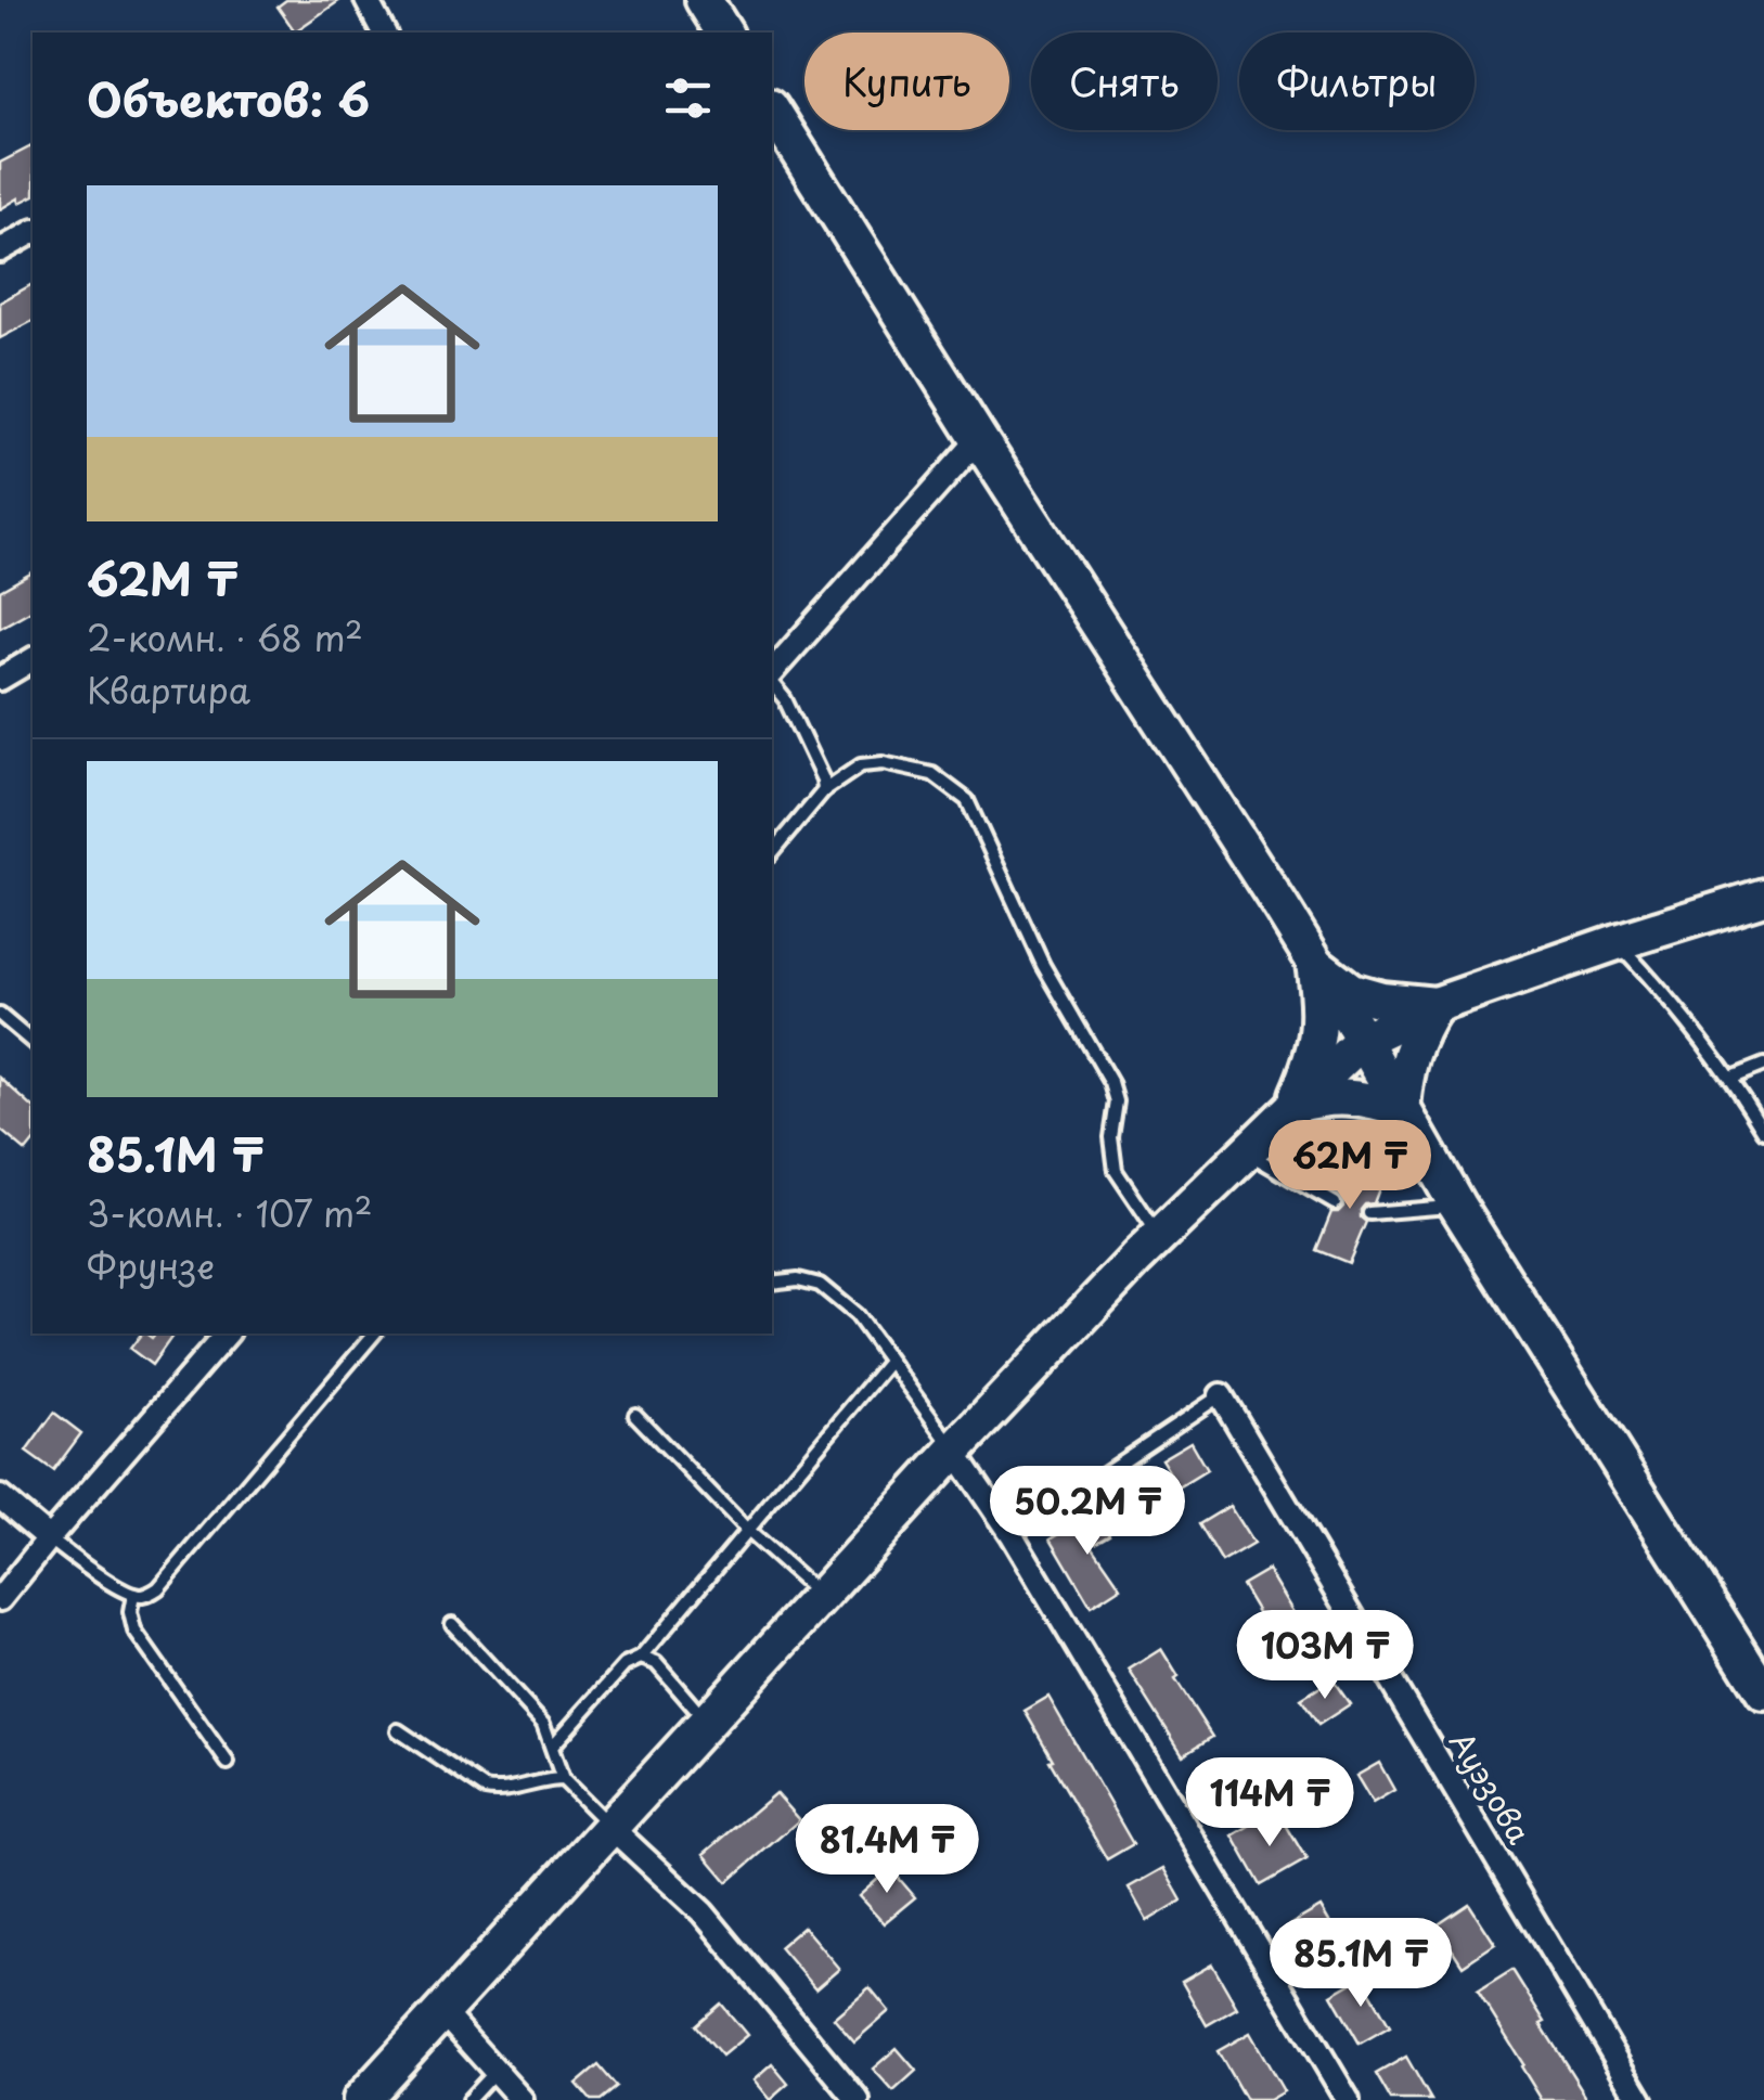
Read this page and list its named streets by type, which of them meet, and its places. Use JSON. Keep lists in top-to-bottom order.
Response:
{
  "streets": {
    "street": ["Ауэзова"]
  },
  "page": {
    "chip": ["Купить", "Снять", "Фильтры"],
    "heading": "Объектов: 6",
    "list": [
      {
        "name": "62M ₸",
        "note": "2-комн. · 68 m² · Квартира"
      },
      {
        "name": "85.1M ₸",
        "note": "3-комн. · 107 m² · Фрунзе"
      }
    ],
    "price": [
      "62M ₸",
      "50.2M ₸",
      "103M ₸",
      "114M ₸",
      "81.4M ₸",
      "85.1M ₸"
    ]
  }
}
